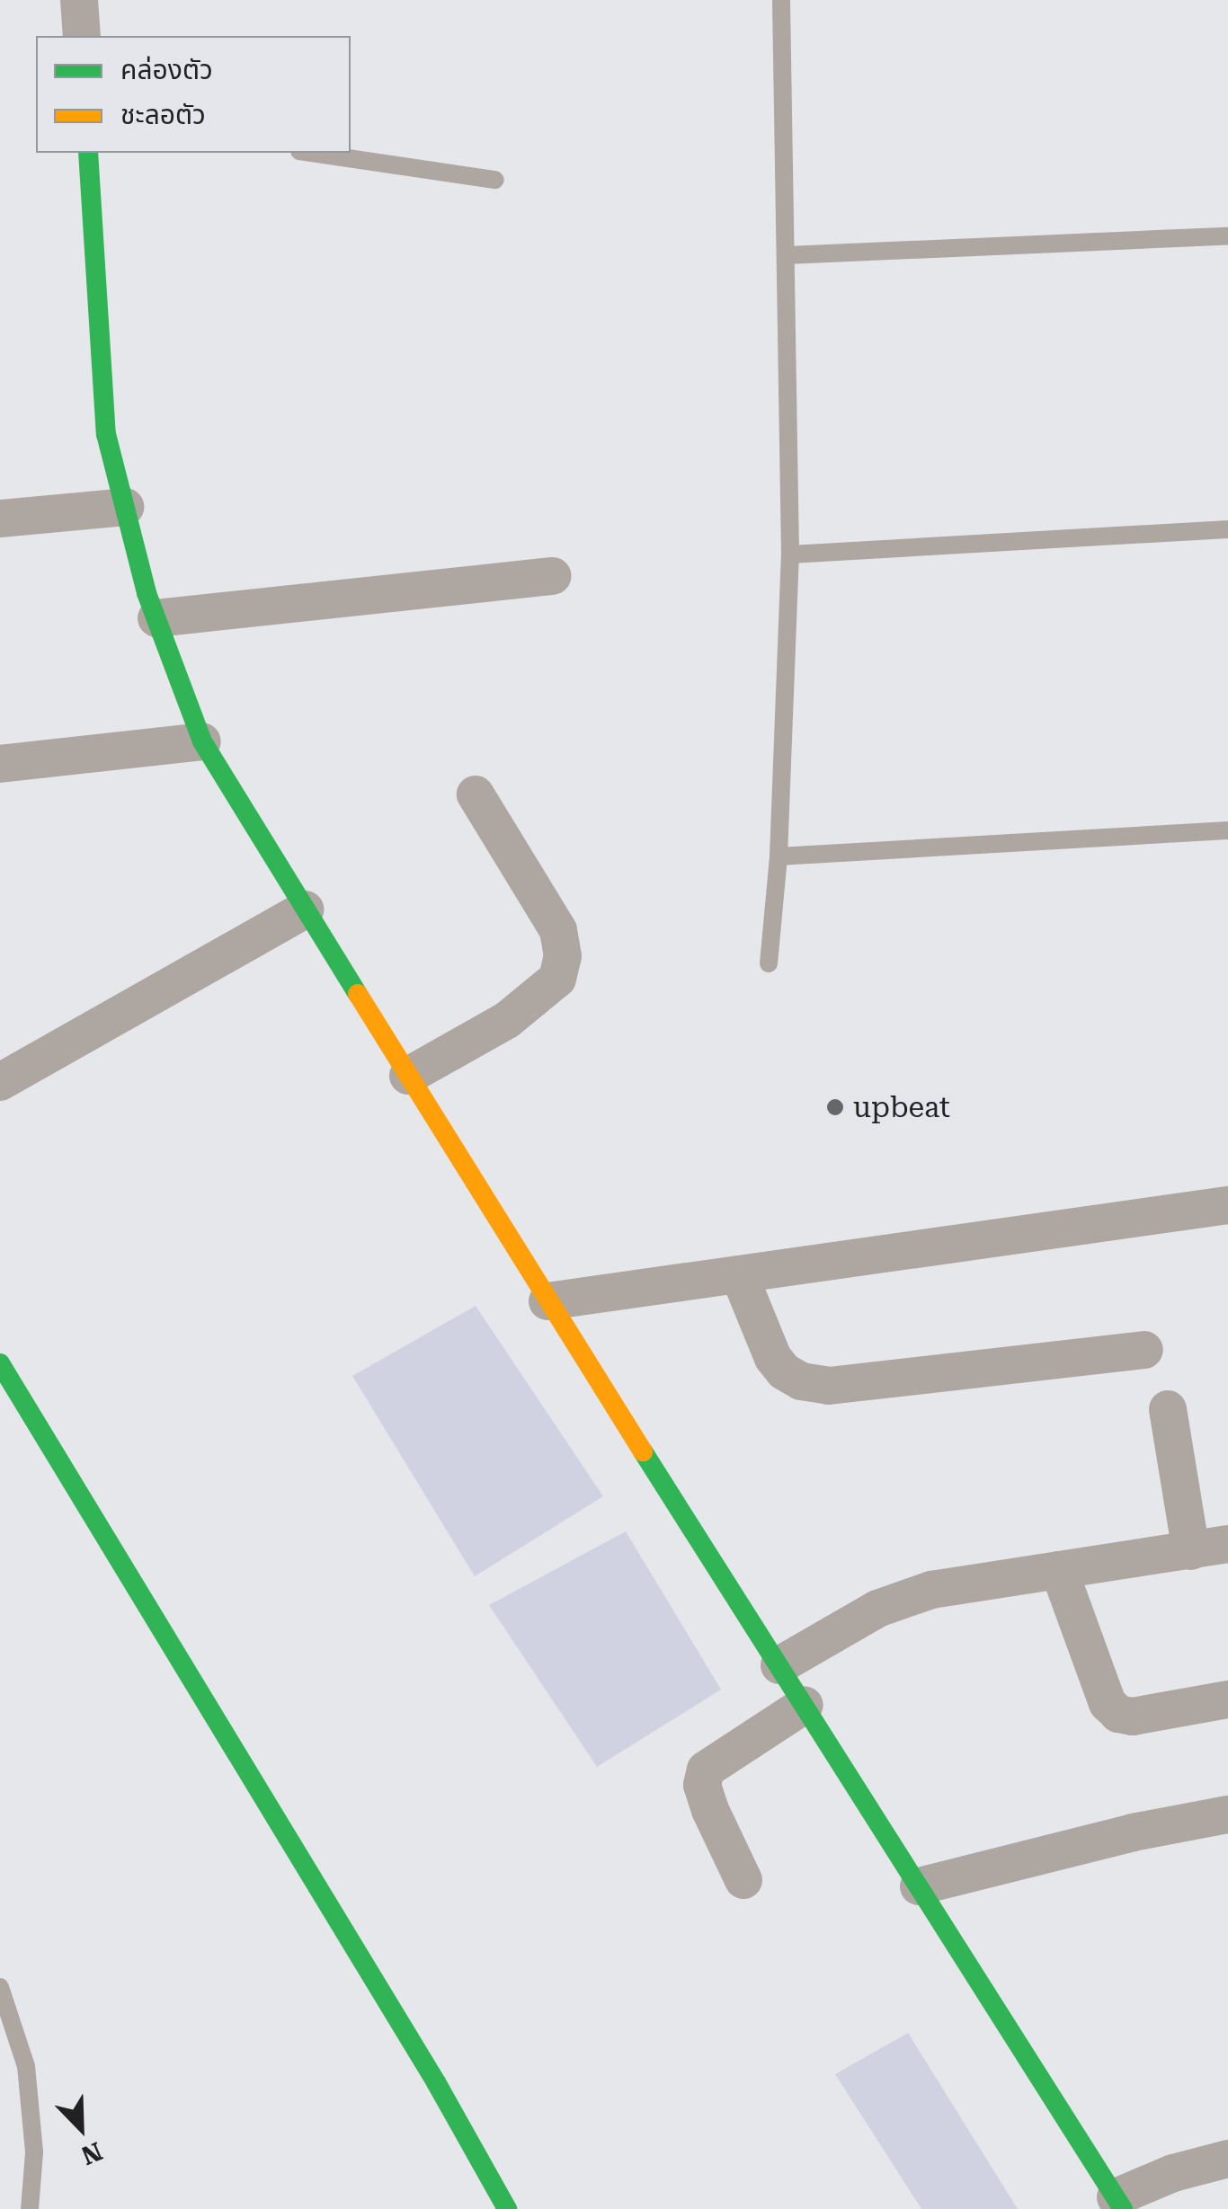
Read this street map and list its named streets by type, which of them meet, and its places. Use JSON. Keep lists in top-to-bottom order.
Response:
{
  "places": ["upbeat"],
  "legend": ["คล่องตัว", "ชะลอตัว"],
  "north": "bottom right"
}
